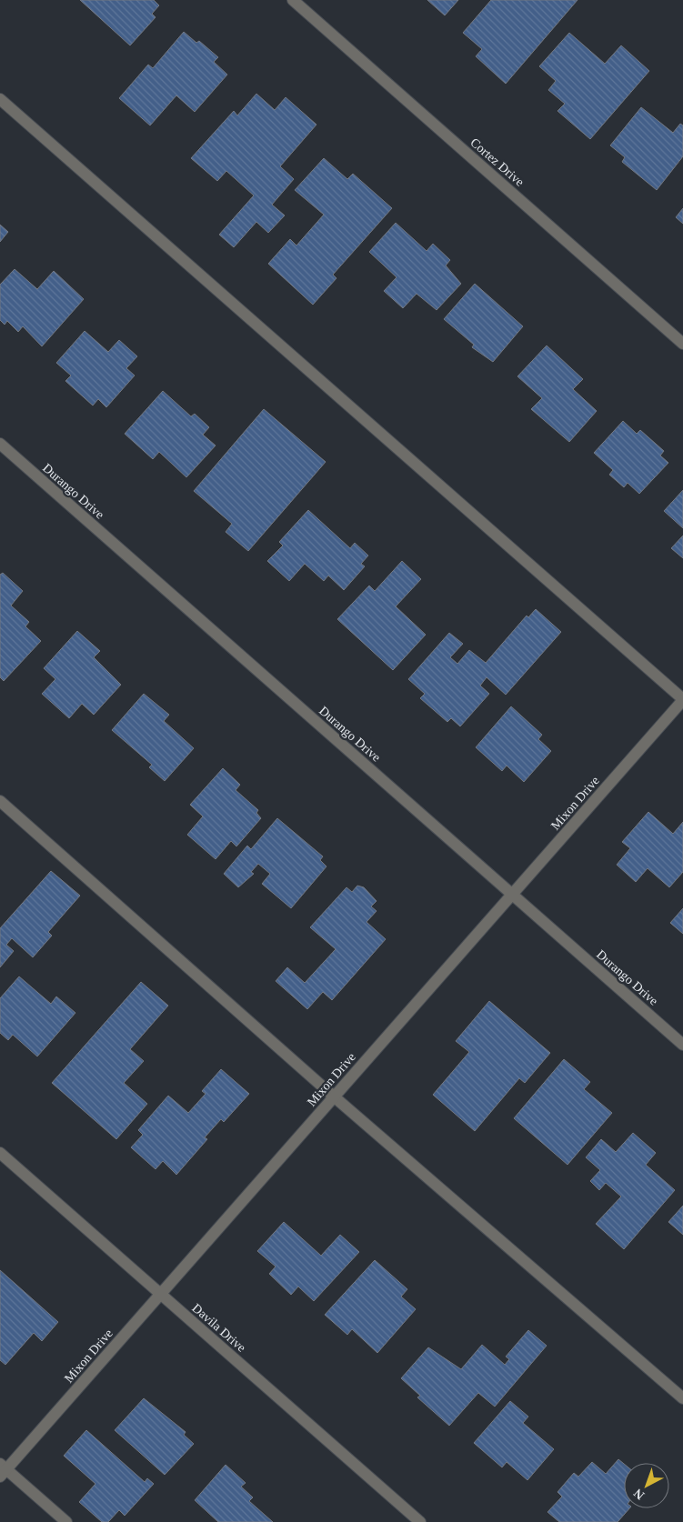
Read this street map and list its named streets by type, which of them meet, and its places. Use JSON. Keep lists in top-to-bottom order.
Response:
{
  "streets": {
    "street": [
      "Cortez Drive",
      "Durango Drive",
      "Mixon Drive",
      "Davila Drive"
    ]
  },
  "crossings": [
    ["Durango Drive", "Mixon Drive"],
    ["Mixon Drive", "Davila Drive"]
  ],
  "north": "bottom left"
}
